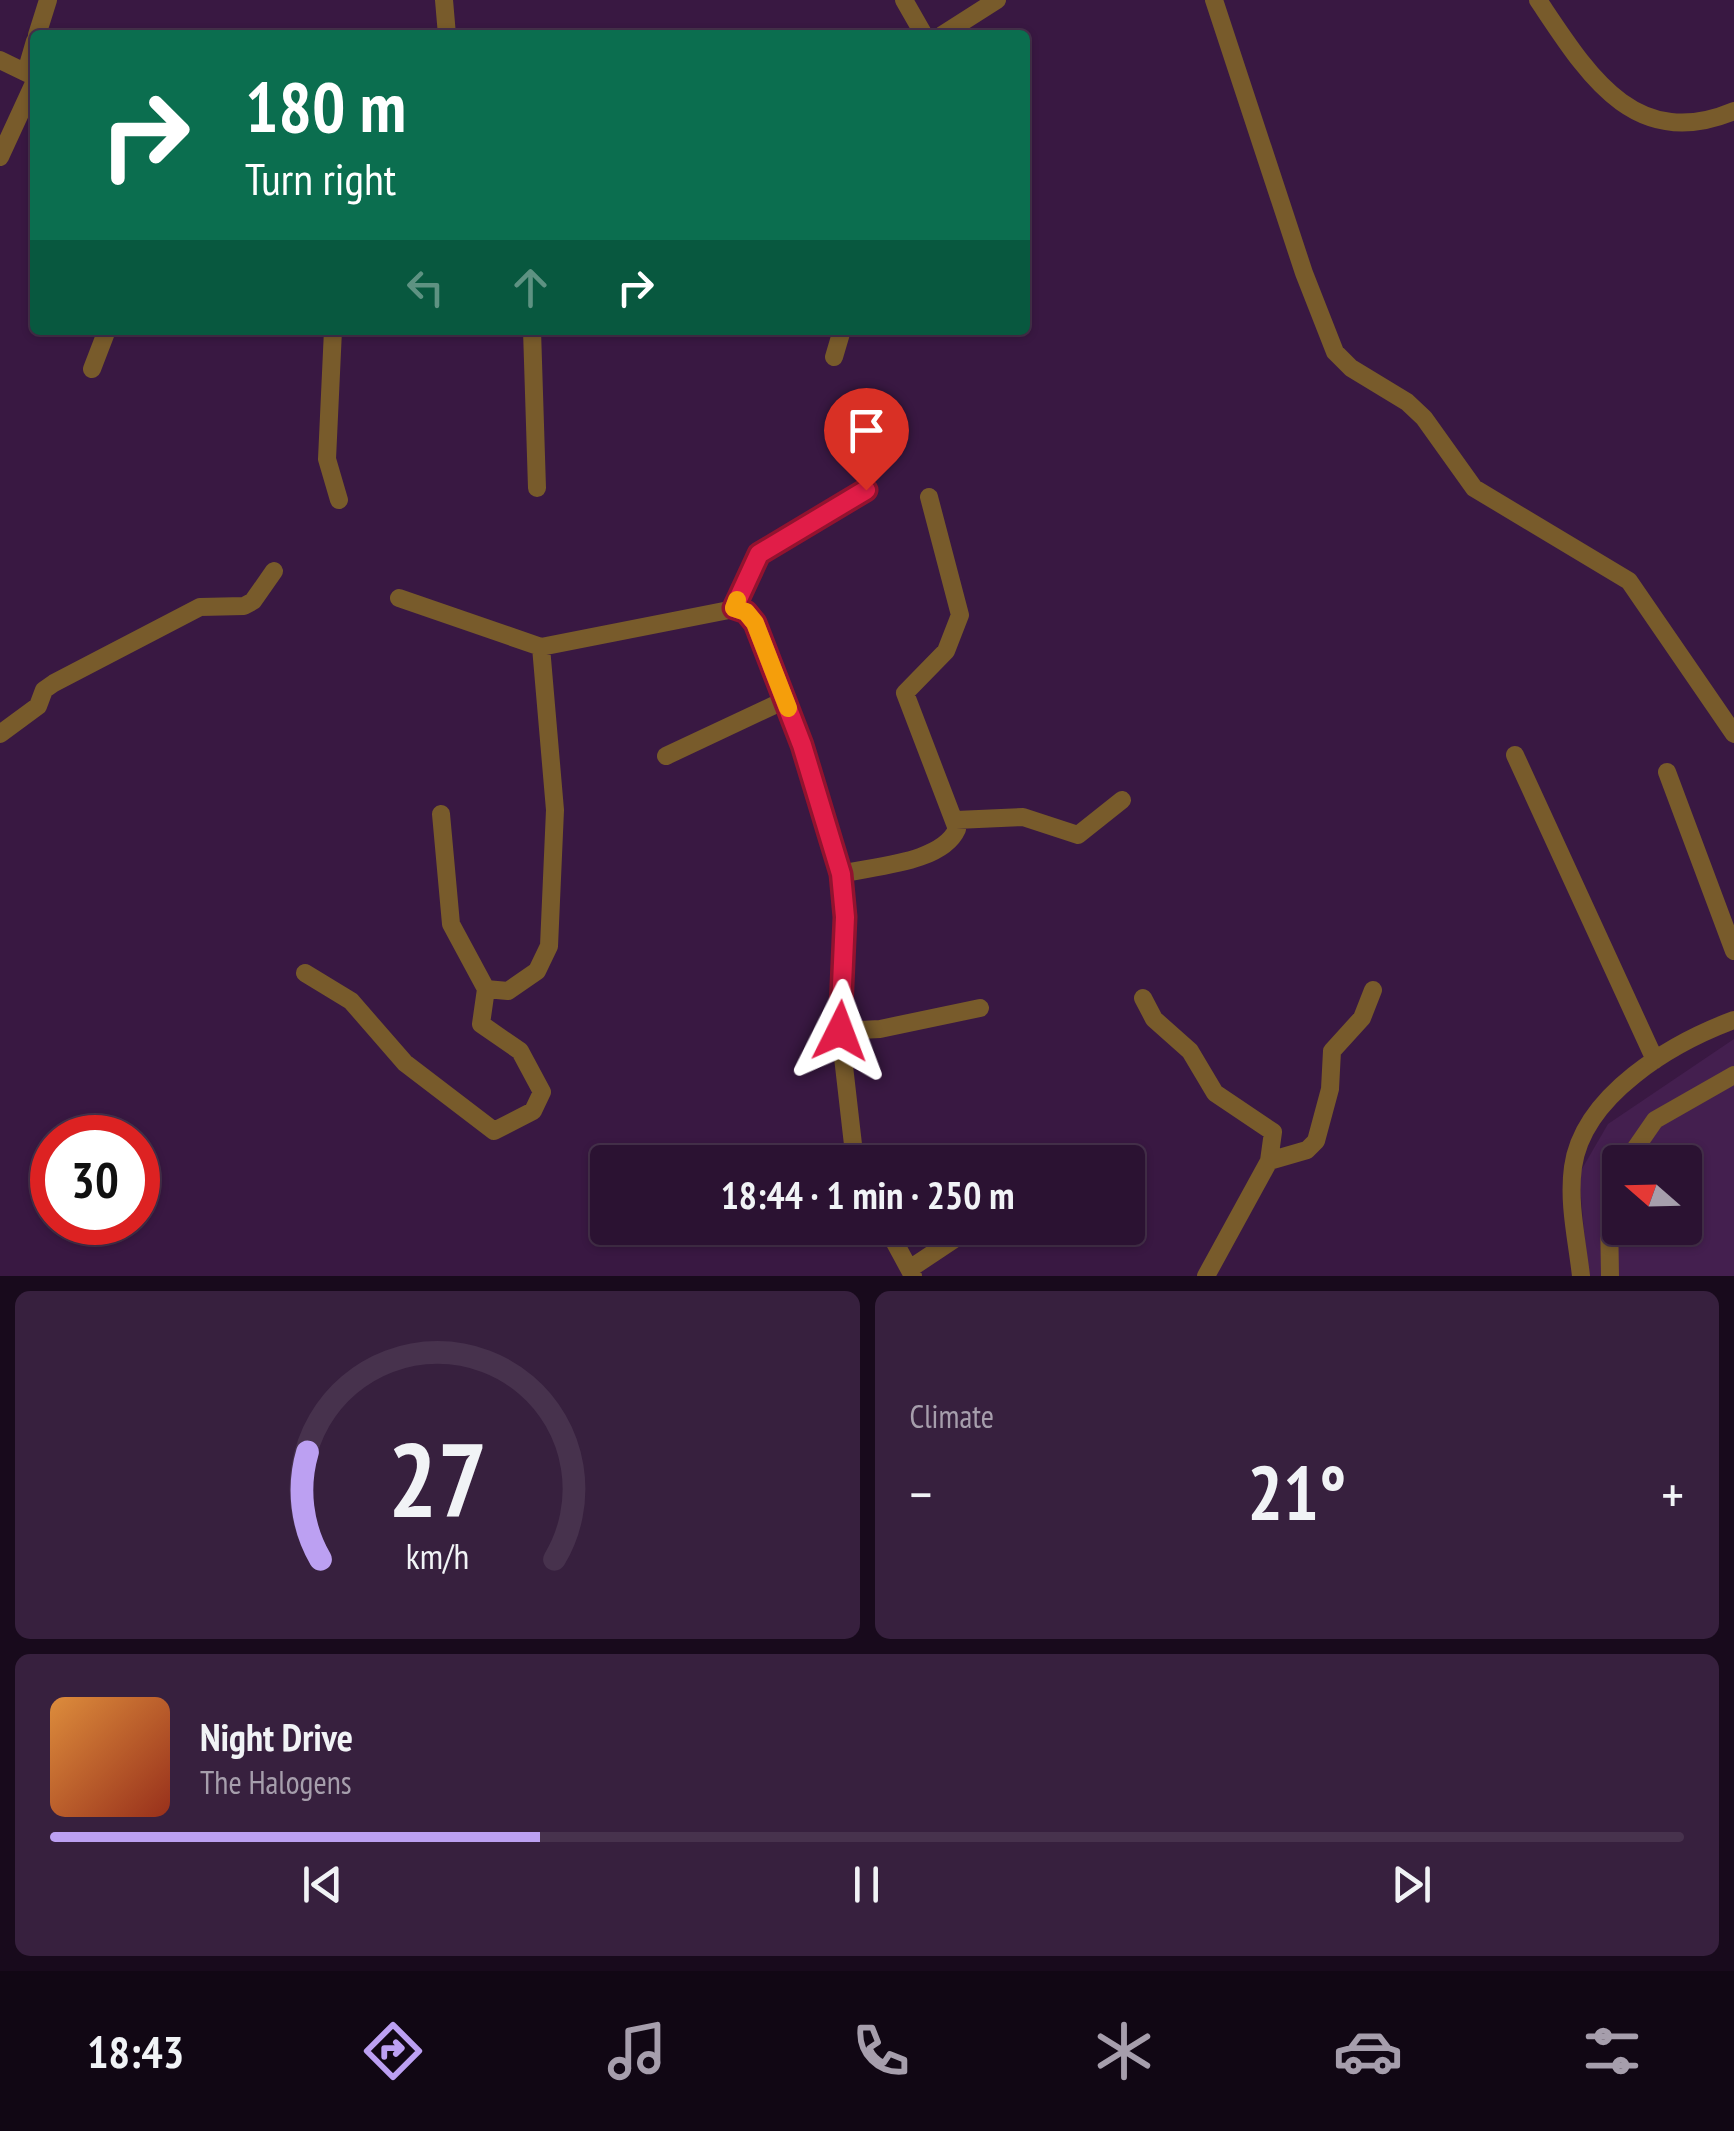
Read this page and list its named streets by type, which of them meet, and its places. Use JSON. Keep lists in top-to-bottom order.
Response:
{
  "north": "left",
  "page": {
    "turn": ["180 m", "Turn right"],
    "limit": "30",
    "trip": "18:44 · 1 min · 250 m",
    "tile": "Climate",
    "heat": ["−", "21°", "+"],
    "song": ["Night Drive", "The Halogens"],
    "tabs": "18:43",
    "gauge": ["27", "km/h"]
  }
}
